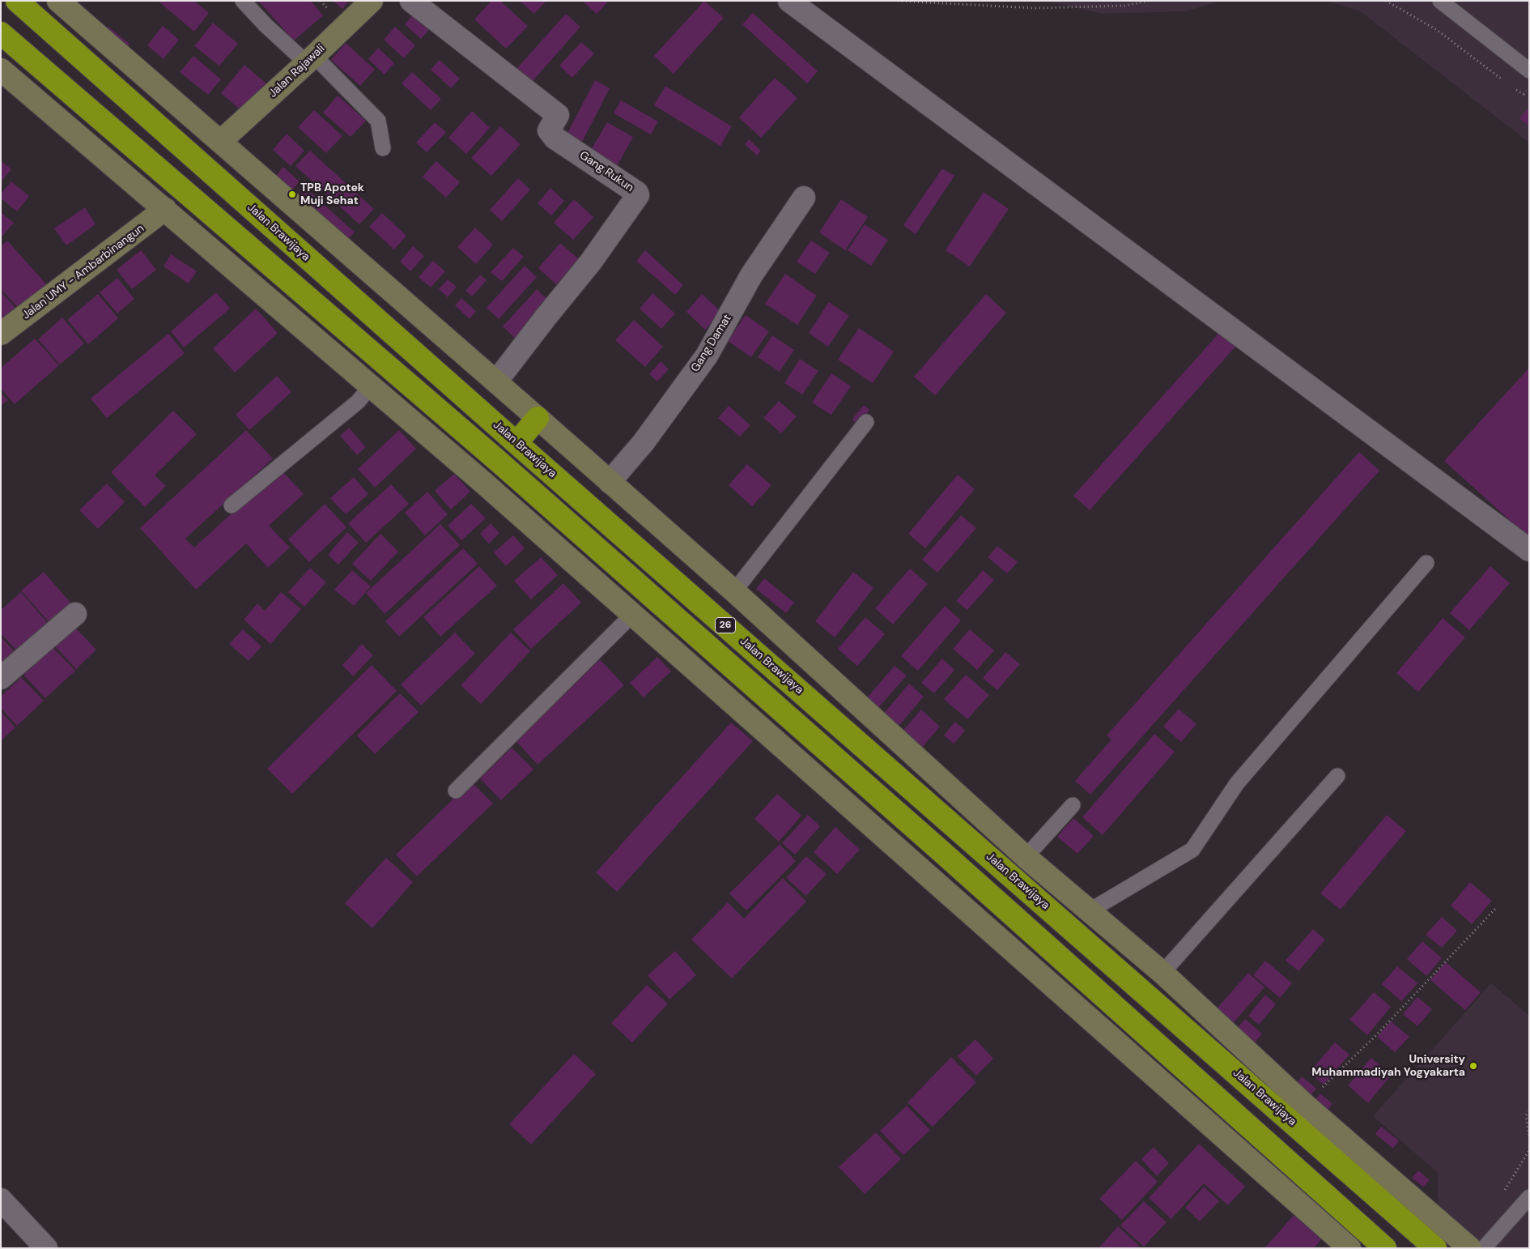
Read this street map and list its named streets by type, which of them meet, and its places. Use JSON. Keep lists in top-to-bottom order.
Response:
{
  "streets": {
    "highway": ["Jalan Brawijaya", "26"],
    "street": [
      "Jalan Rajawali",
      "Gang Rukun",
      "Jalan UMY - Ambarbinangun",
      "Gang Damat"
    ]
  },
  "places": ["TPB Apotek Muji Sehat", "University Muhammadiyah Yogyakarta"]
}
